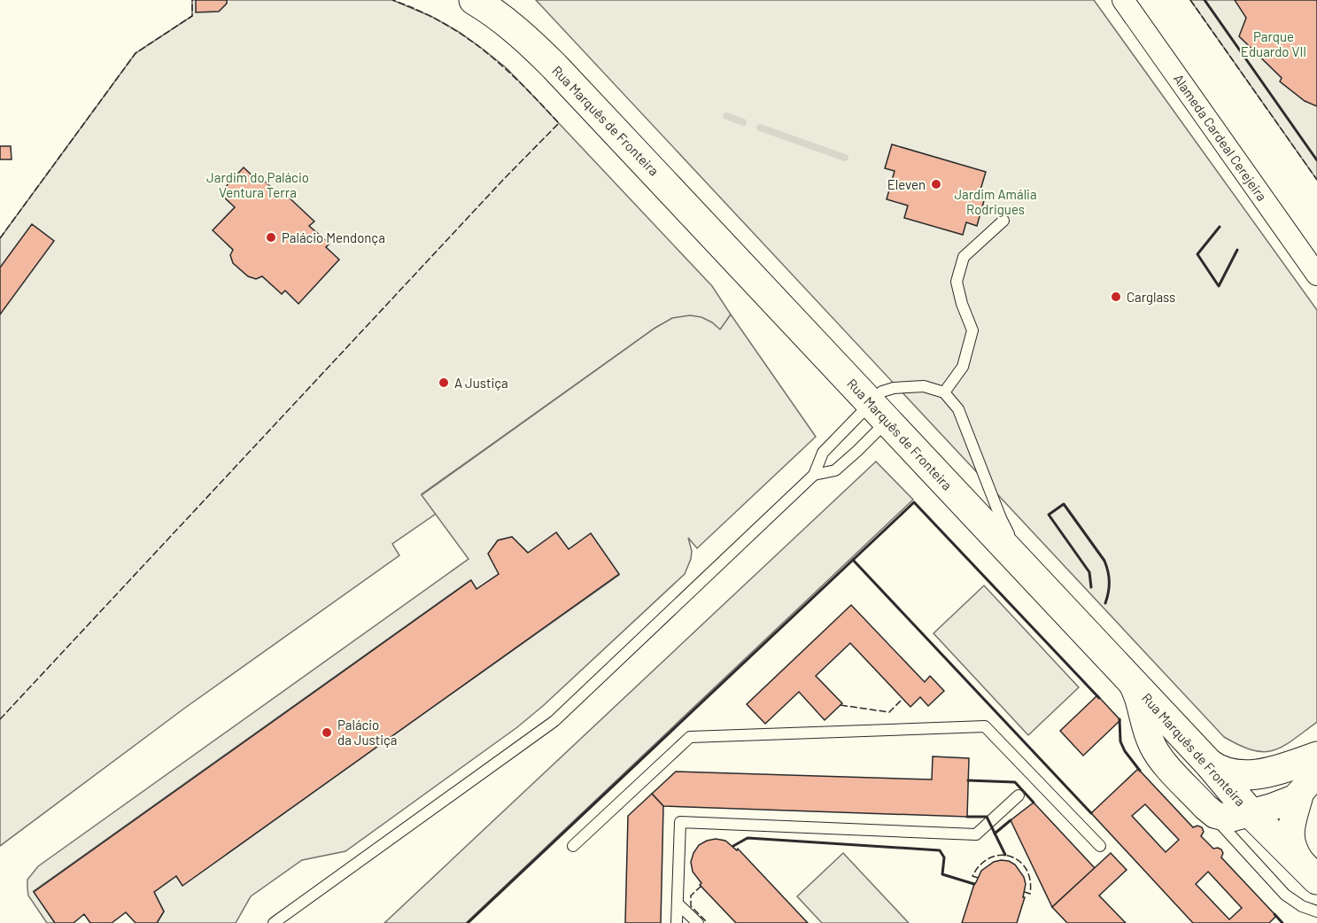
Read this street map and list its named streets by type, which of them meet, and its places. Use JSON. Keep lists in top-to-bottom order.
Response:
{
  "streets": {
    "main road": ["Rua Marquês de Fronteira"],
    "street": ["Alameda Cardeal Cerejeira"]
  },
  "parks": ["Parque Eduardo VII", "Jardim do Palácio Ventura Terra", "Jardim Amália Rodrigues"],
  "places": [
    "Eleven",
    "Palácio Mendonça",
    "Carglass",
    "A Justiça",
    "Palácio da Justiça"
  ]
}
